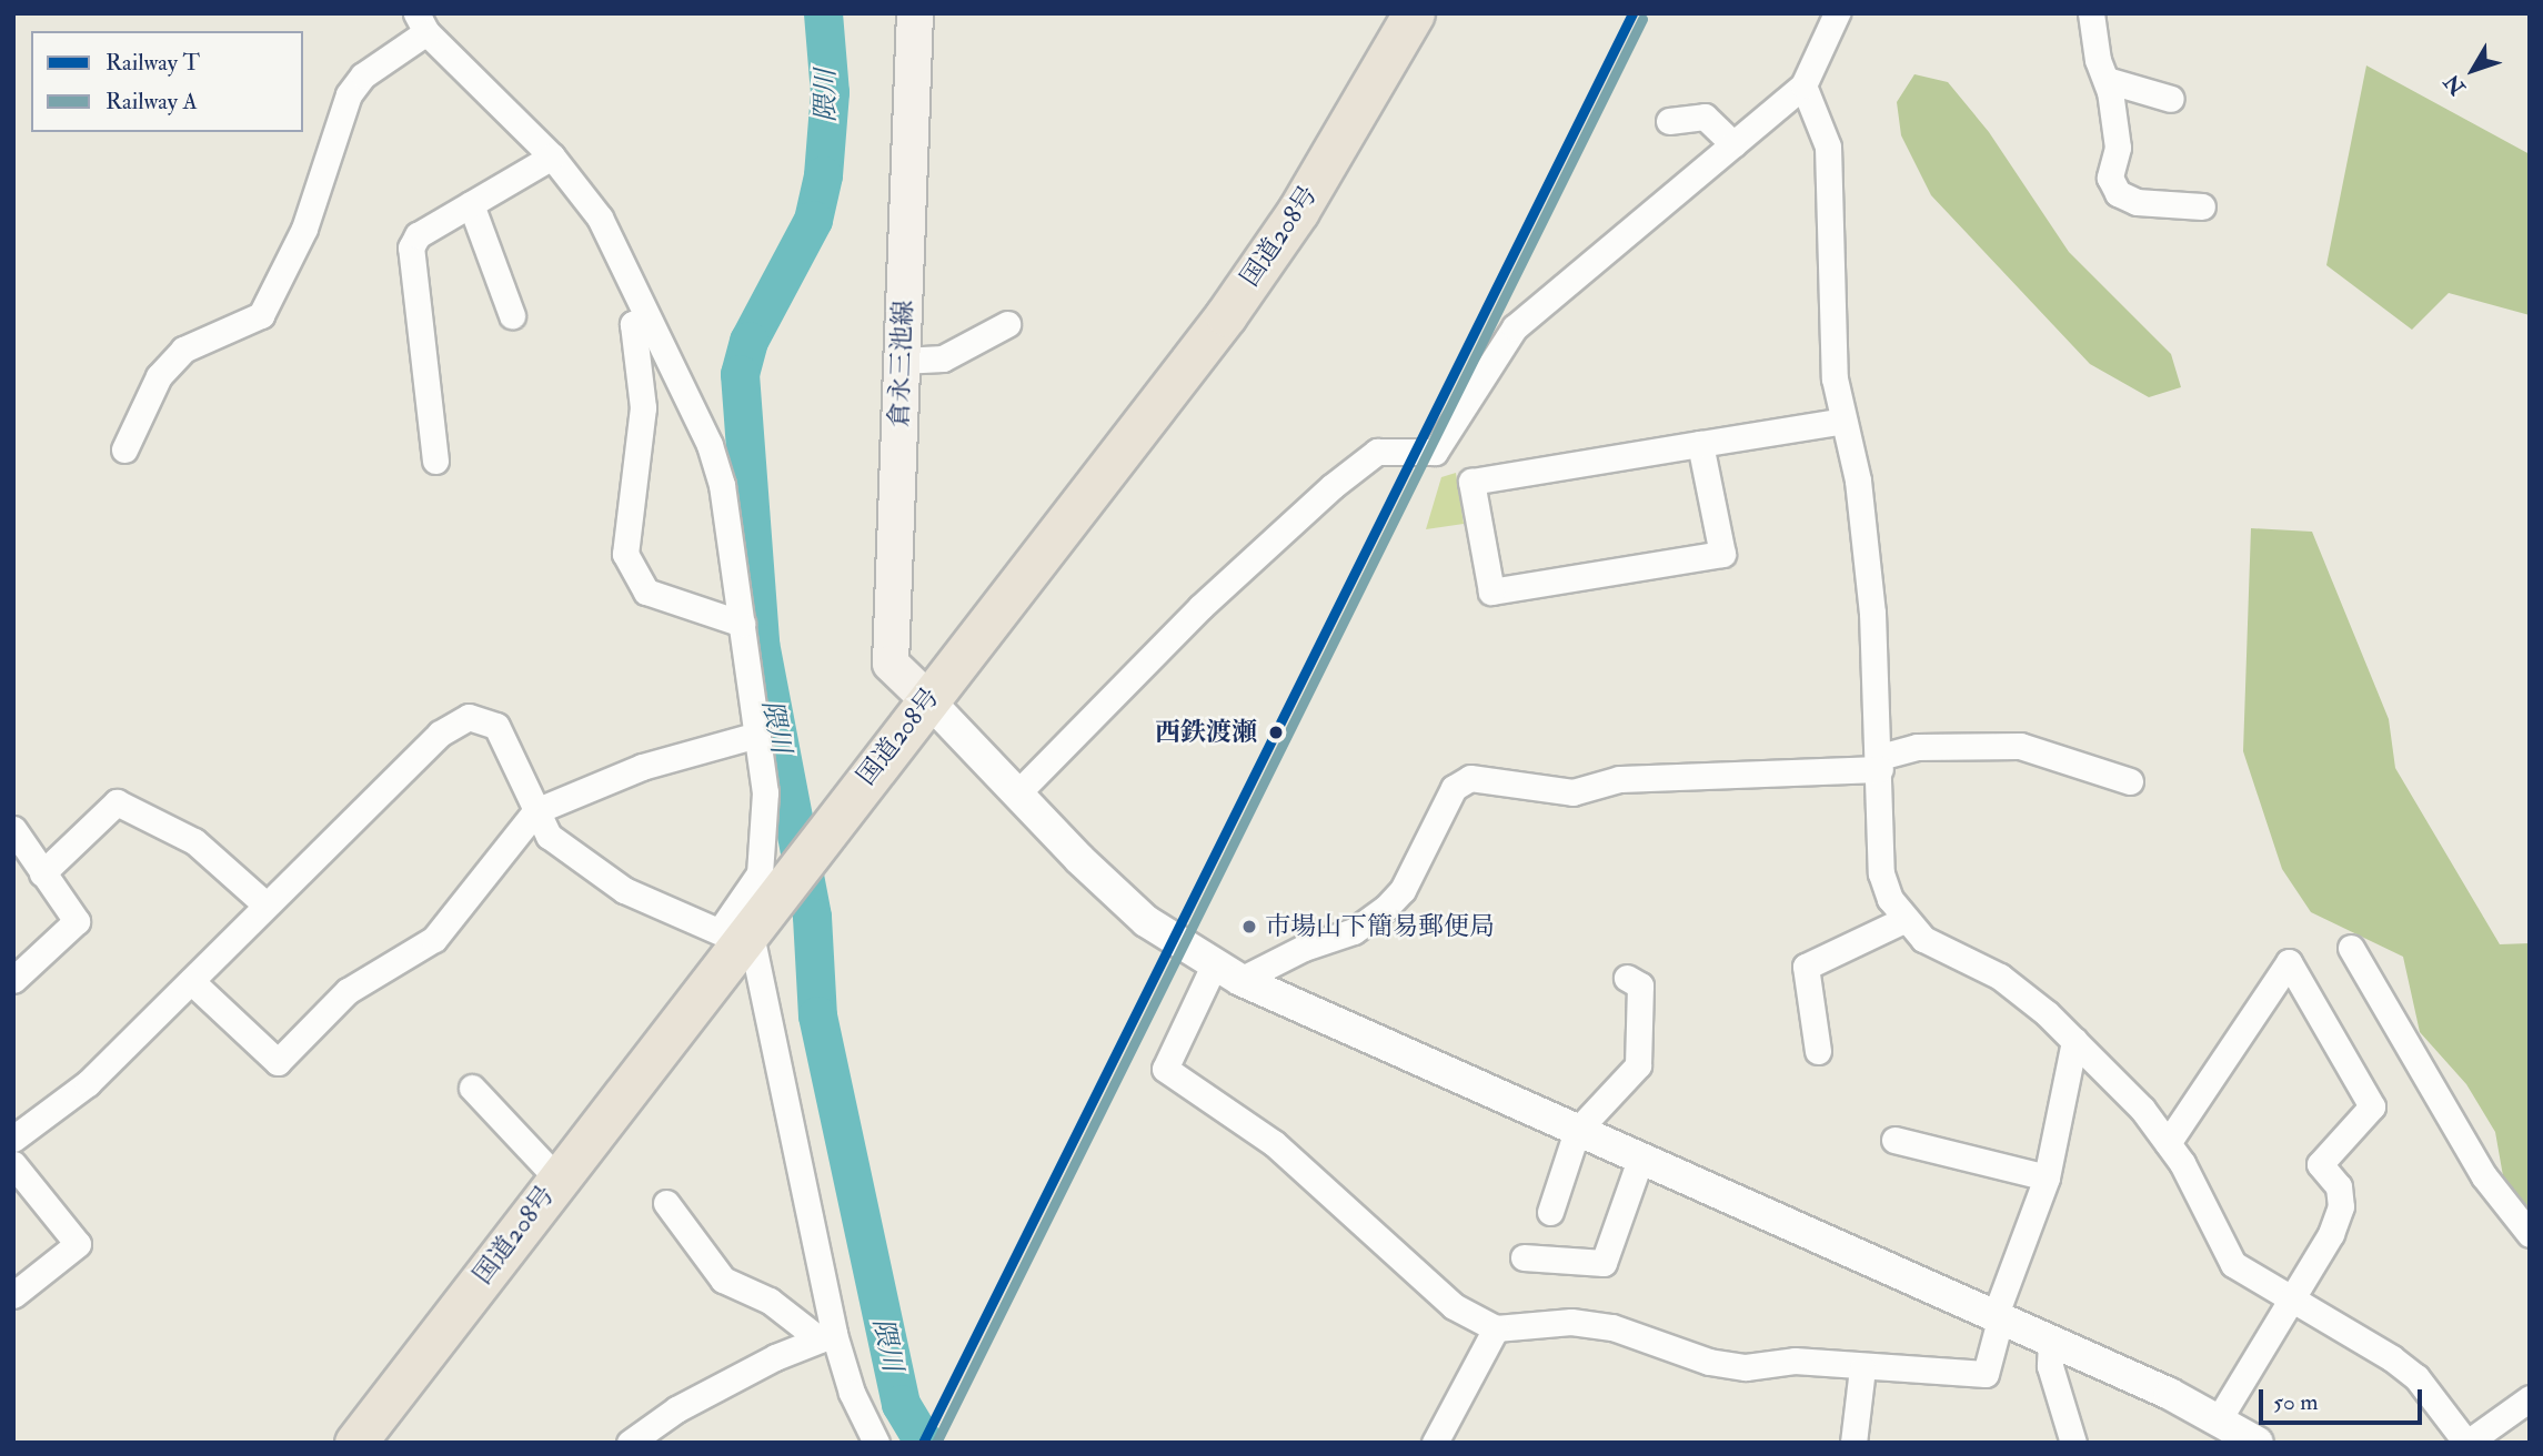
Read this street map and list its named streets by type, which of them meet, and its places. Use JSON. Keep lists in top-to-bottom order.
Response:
{
  "streets": {
    "highway": ["国道208号"],
    "main road": ["倉永三池線"]
  },
  "crossings": [
    ["国道208号", "倉永三池線"]
  ],
  "water": ["隈川"],
  "places": ["西鉄渡瀬", "市場山下簡易郵便局"],
  "lines": ["rail line T", "rail line A"],
  "legend": ["Railway T", "Railway A"],
  "scale_bar": "50 m",
  "north": "bottom left"
}
